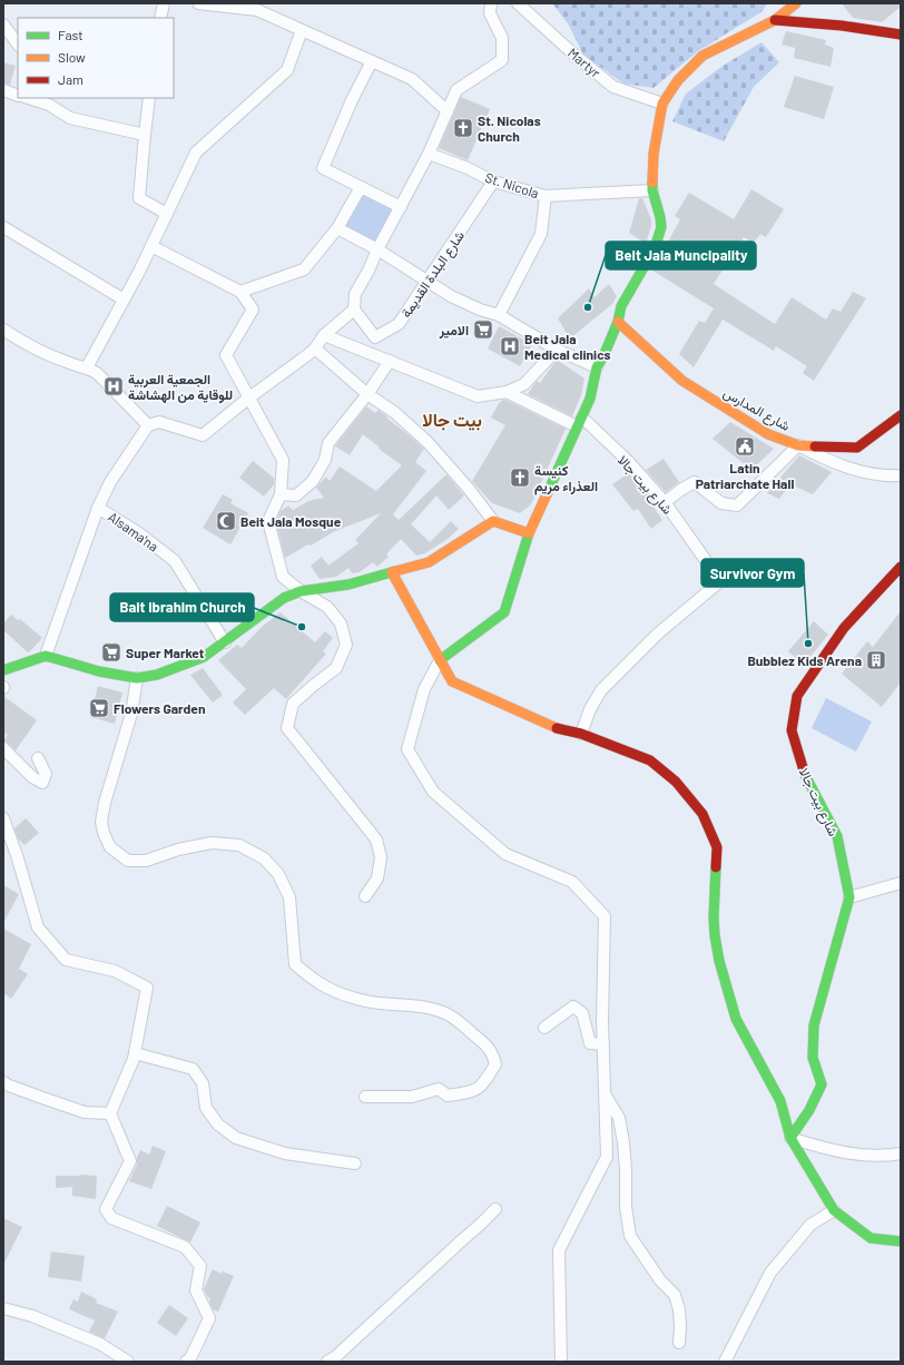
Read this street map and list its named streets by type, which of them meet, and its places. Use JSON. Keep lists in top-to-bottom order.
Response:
{
  "streets": {
    "street": [
      "Martyr",
      "St. Nicola",
      "شارع البلدة القديمة",
      "شارع المدارس",
      "شارع بيت جالا",
      "Alsama'na"
    ]
  },
  "crossings": [
    ["St. Nicola", "شارع البلدة القديمة"]
  ],
  "districts": ["بيت جالا"],
  "places": {
    "church": ["St. Nicolas Church", "كنيسة العذراء مريم"],
    "other": ["Beit Jala Muncipality", "Bait Ibrahim Church", "Survivor Gym"],
    "supermarket": ["الامير", "Super Market", "Flowers Garden"],
    "hospital": ["Beit Jala Medical clinics", "الجمعية العربية للوقاية من الهشاشة"],
    "public building": ["Latin Patriarchate Hall"],
    "mosque": ["Beit Jala Mosque"],
    "building": ["Bubblez Kids Arena"]
  },
  "legend": ["Fast", "Slow", "Jam"]
}
